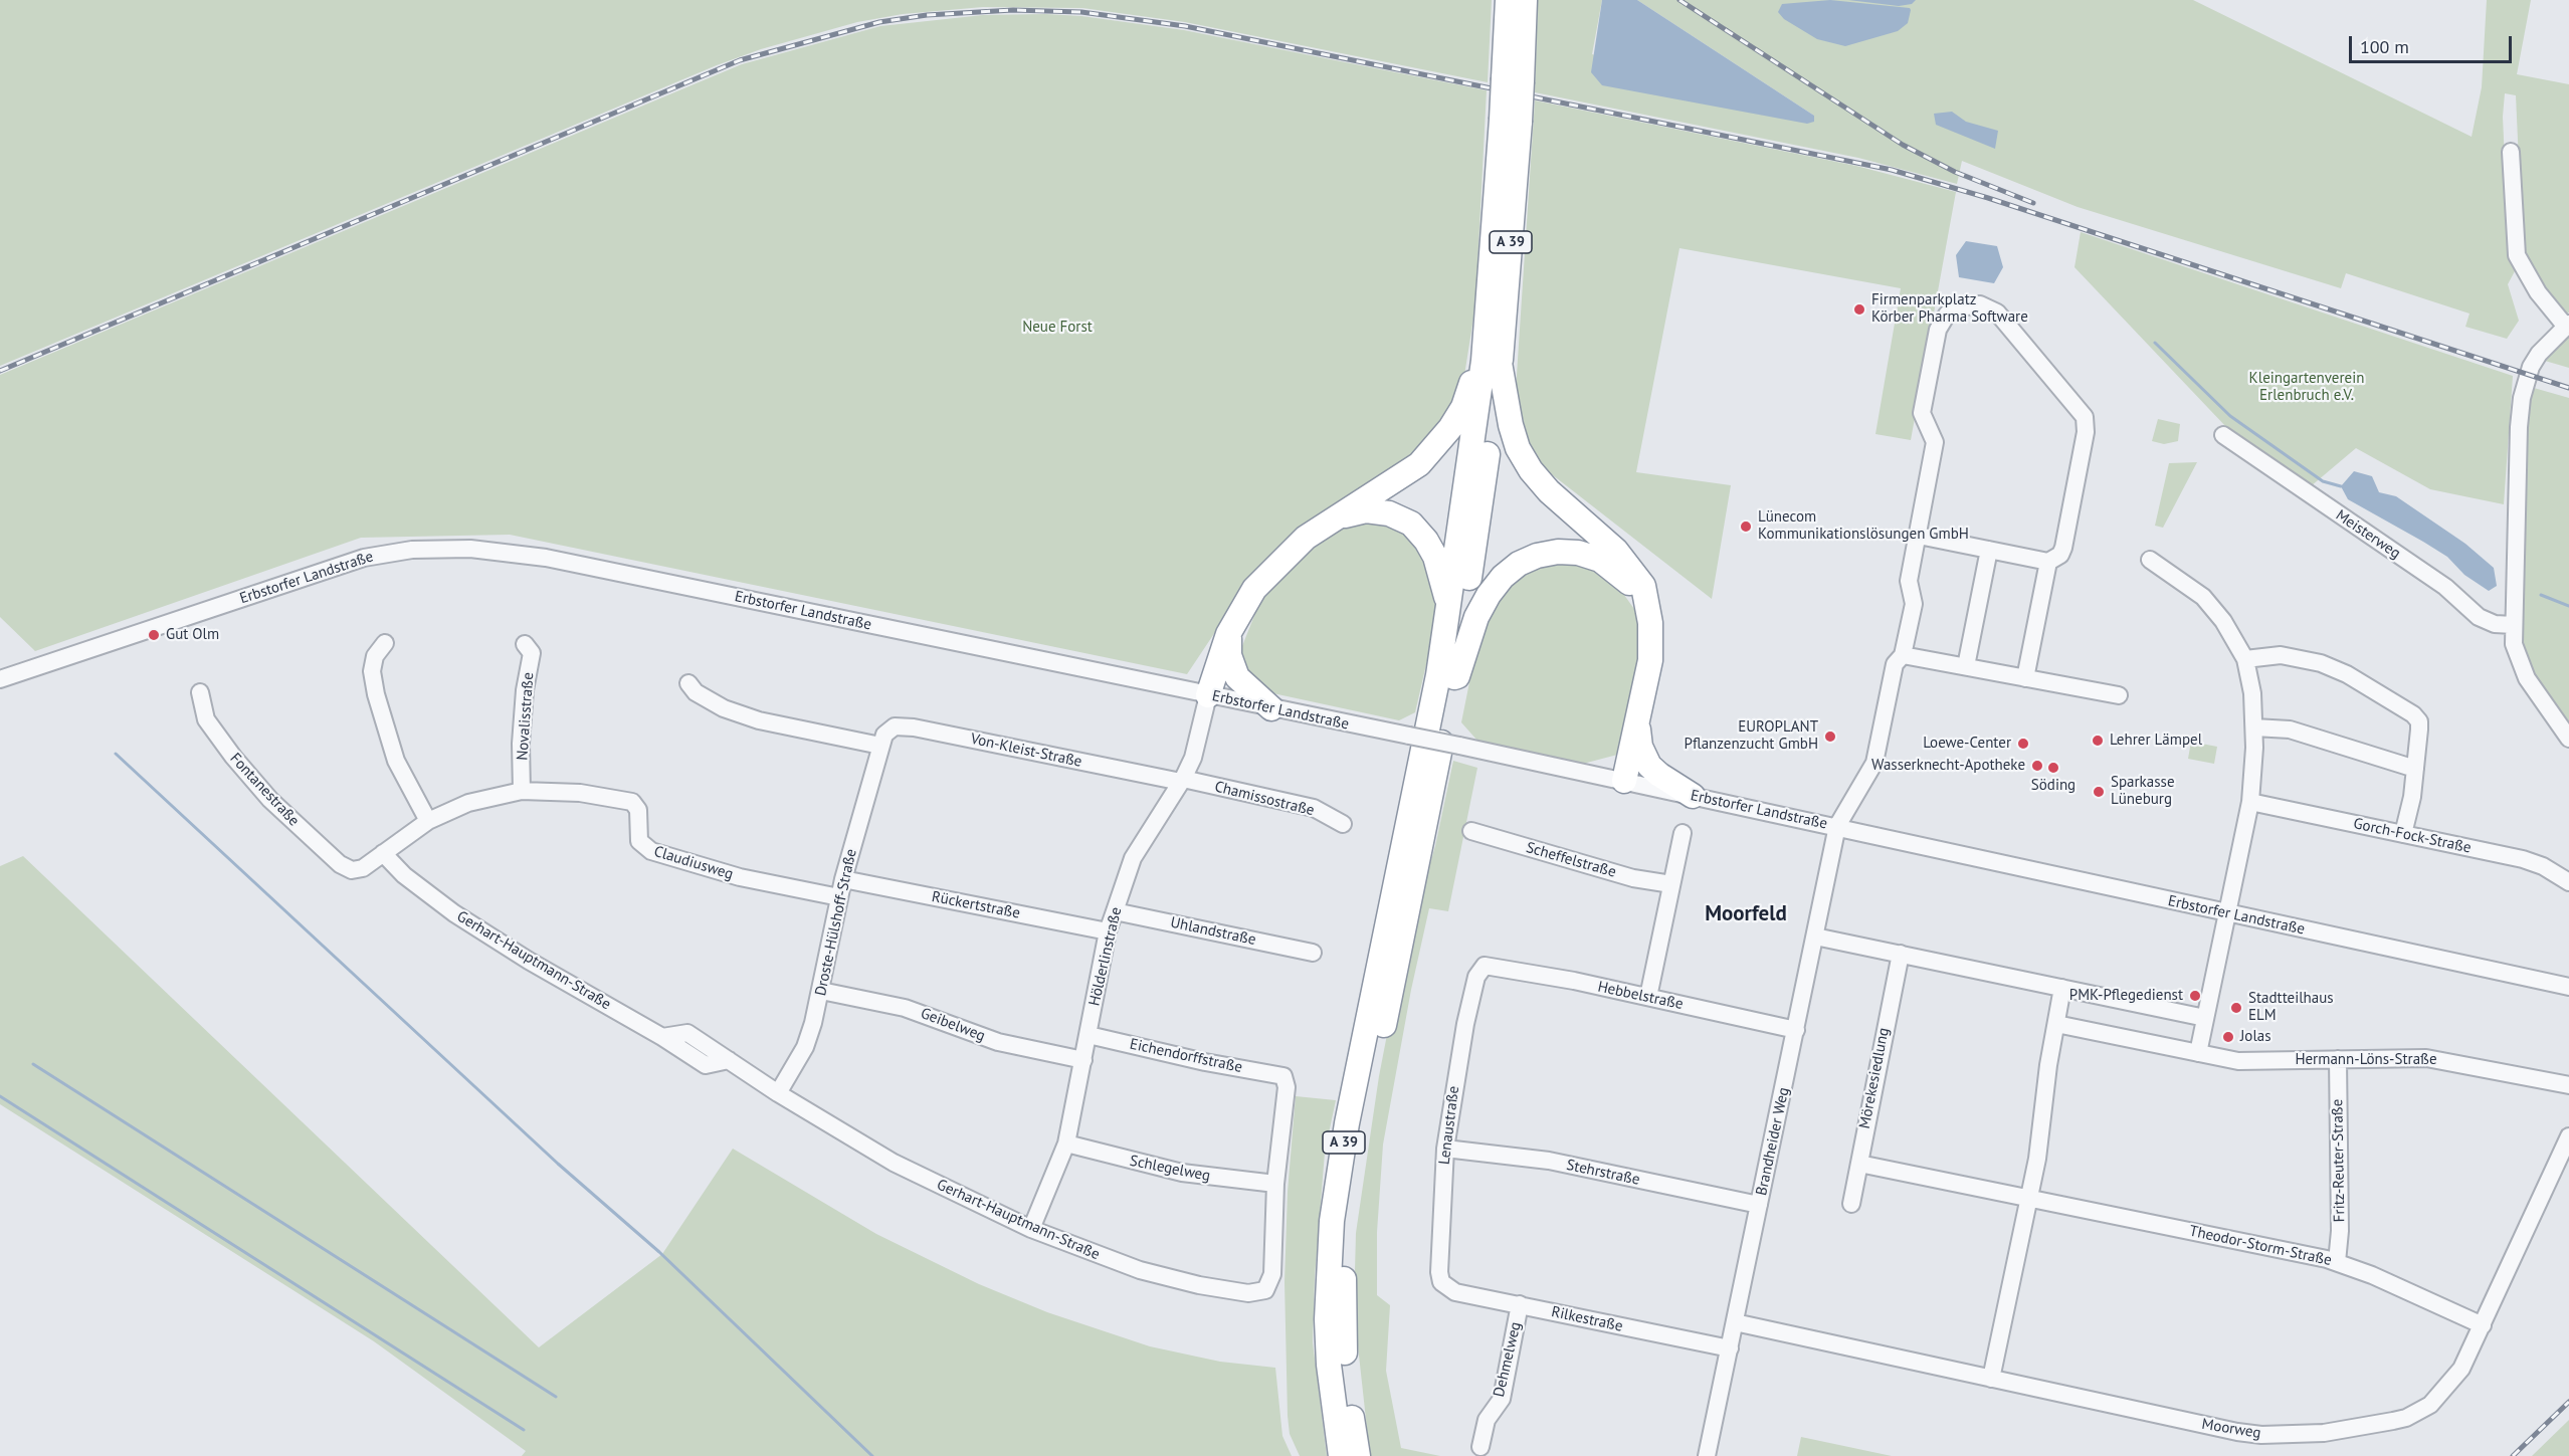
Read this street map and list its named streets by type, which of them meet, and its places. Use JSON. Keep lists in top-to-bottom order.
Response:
{
  "streets": {
    "highway": ["A 39"],
    "street": [
      "Meisterweg",
      "Erbstorfer Landstraße",
      "Novalisstraße",
      "Von-Kleist-Straße",
      "Fontanestraße",
      "Chamissostraße",
      "Gorch-Fock-Straße",
      "Scheffelstraße",
      "Claudiusweg",
      "Rückertstraße",
      "Droste-Hülshoff-Straße",
      "Uhlandstraße",
      "Hölderlinstraße",
      "Gerhart-Hauptmann-Straße",
      "Hebbelstraße",
      "Geibelweg",
      "Eichendorffstraße",
      "Hermann-Löns-Straße",
      "Mörekesiedlung",
      "Lenaustraße",
      "Brandheider Weg",
      "Fritz-Reuter-Straße",
      "Schlegelweg",
      "Stehrstraße",
      "Theodor-Storm-Straße",
      "Rilkestraße",
      "Dehmelweg",
      "Moorweg"
    ]
  },
  "crossings": [
    ["Erbstorfer Landstraße", "Hölderlinstraße"],
    ["Erbstorfer Landstraße", "Brandheider Weg"],
    ["Novalisstraße", "Claudiusweg"],
    ["Von-Kleist-Straße", "Chamissostraße"],
    ["Von-Kleist-Straße", "Droste-Hülshoff-Straße"],
    ["Von-Kleist-Straße", "Hölderlinstraße"],
    ["Fontanestraße", "Claudiusweg"],
    ["Chamissostraße", "Hölderlinstraße"],
    ["Claudiusweg", "Droste-Hülshoff-Straße"],
    ["Claudiusweg", "Gerhart-Hauptmann-Straße"],
    ["Rückertstraße", "Droste-Hülshoff-Straße"],
    ["Rückertstraße", "Hölderlinstraße"],
    ["Droste-Hülshoff-Straße", "Gerhart-Hauptmann-Straße"],
    ["Droste-Hülshoff-Straße", "Geibelweg"],
    ["Uhlandstraße", "Hölderlinstraße"],
    ["Hölderlinstraße", "Gerhart-Hauptmann-Straße"],
    ["Hölderlinstraße", "Geibelweg"],
    ["Hölderlinstraße", "Eichendorffstraße"],
    ["Hölderlinstraße", "Schlegelweg"],
    ["Gerhart-Hauptmann-Straße", "Eichendorffstraße"],
    ["Gerhart-Hauptmann-Straße", "Schlegelweg"],
    ["Hebbelstraße", "Lenaustraße"],
    ["Hebbelstraße", "Brandheider Weg"],
    ["Hermann-Löns-Straße", "Fritz-Reuter-Straße"],
    ["Mörekesiedlung", "Theodor-Storm-Straße"],
    ["Lenaustraße", "Stehrstraße"],
    ["Lenaustraße", "Rilkestraße"],
    ["Brandheider Weg", "Stehrstraße"],
    ["Brandheider Weg", "Rilkestraße"],
    ["Brandheider Weg", "Moorweg"],
    ["Fritz-Reuter-Straße", "Theodor-Storm-Straße"],
    ["Theodor-Storm-Straße", "Moorweg"],
    ["Rilkestraße", "Dehmelweg"]
  ],
  "districts": ["Moorfeld"],
  "parks": ["Neue Forst", "Kleingartenverein Erlenbruch e.V."],
  "places": [
    "Firmenparkplatz Körber Pharma Software",
    "Lünecom Kommunikationslösungen GmbH",
    "Gut Olm",
    "EUROPLANT Pflanzenzucht GmbH",
    "Lehrer Lämpel",
    "Loewe-Center",
    "Wasserknecht-Apotheke",
    "Söding",
    "Sparkasse Lüneburg",
    "PMK-Pflegedienst",
    "Stadtteilhaus ELM",
    "Jolas"
  ],
  "scale_bar": "100 m"
}
